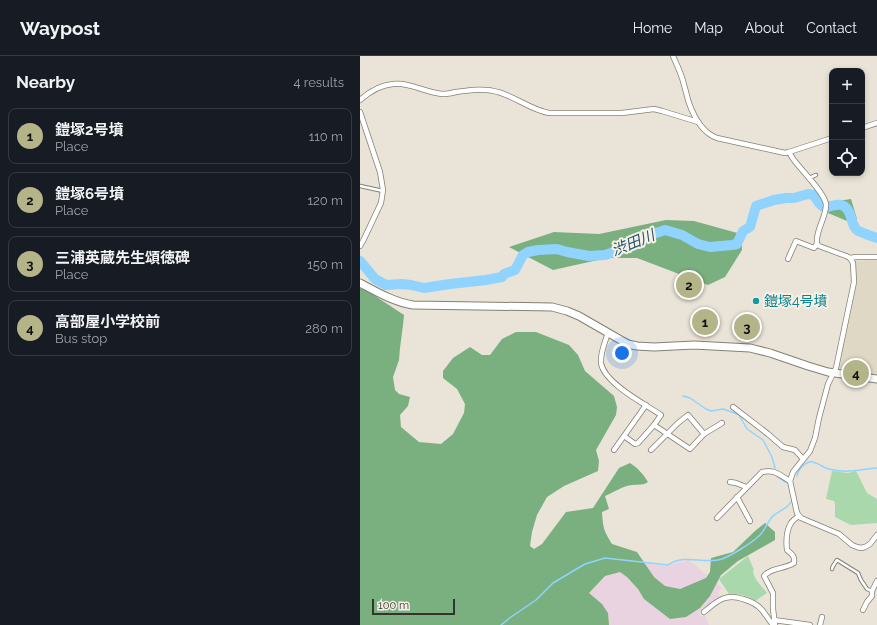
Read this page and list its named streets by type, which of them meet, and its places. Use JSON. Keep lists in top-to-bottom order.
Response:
{
  "water": ["渋田川"],
  "places": ["鎧塚4号墳"],
  "scale_bar": "100 m",
  "page": {
    "header": "Waypost",
    "nav": [
      "Home",
      "Map",
      "About",
      "Contact"
    ],
    "heading": ["Nearby", "4 results"],
    "map_buttons": ["+", "−"],
    "list": [
      {
        "mark": "1",
        "name": "鎧塚2号墳",
        "note": "Place",
        "value": "110 m"
      },
      {
        "mark": "2",
        "name": "鎧塚6号墳",
        "note": "Place",
        "value": "120 m"
      },
      {
        "mark": "3",
        "name": "三浦英蔵先生頌徳碑",
        "note": "Place",
        "value": "150 m"
      },
      {
        "mark": "4",
        "name": "高部屋小学校前",
        "note": "Bus stop",
        "value": "280 m"
      }
    ],
    "pins": [
      "2",
      "1",
      "3",
      "4"
    ],
    "scale": "100 m"
  }
}
